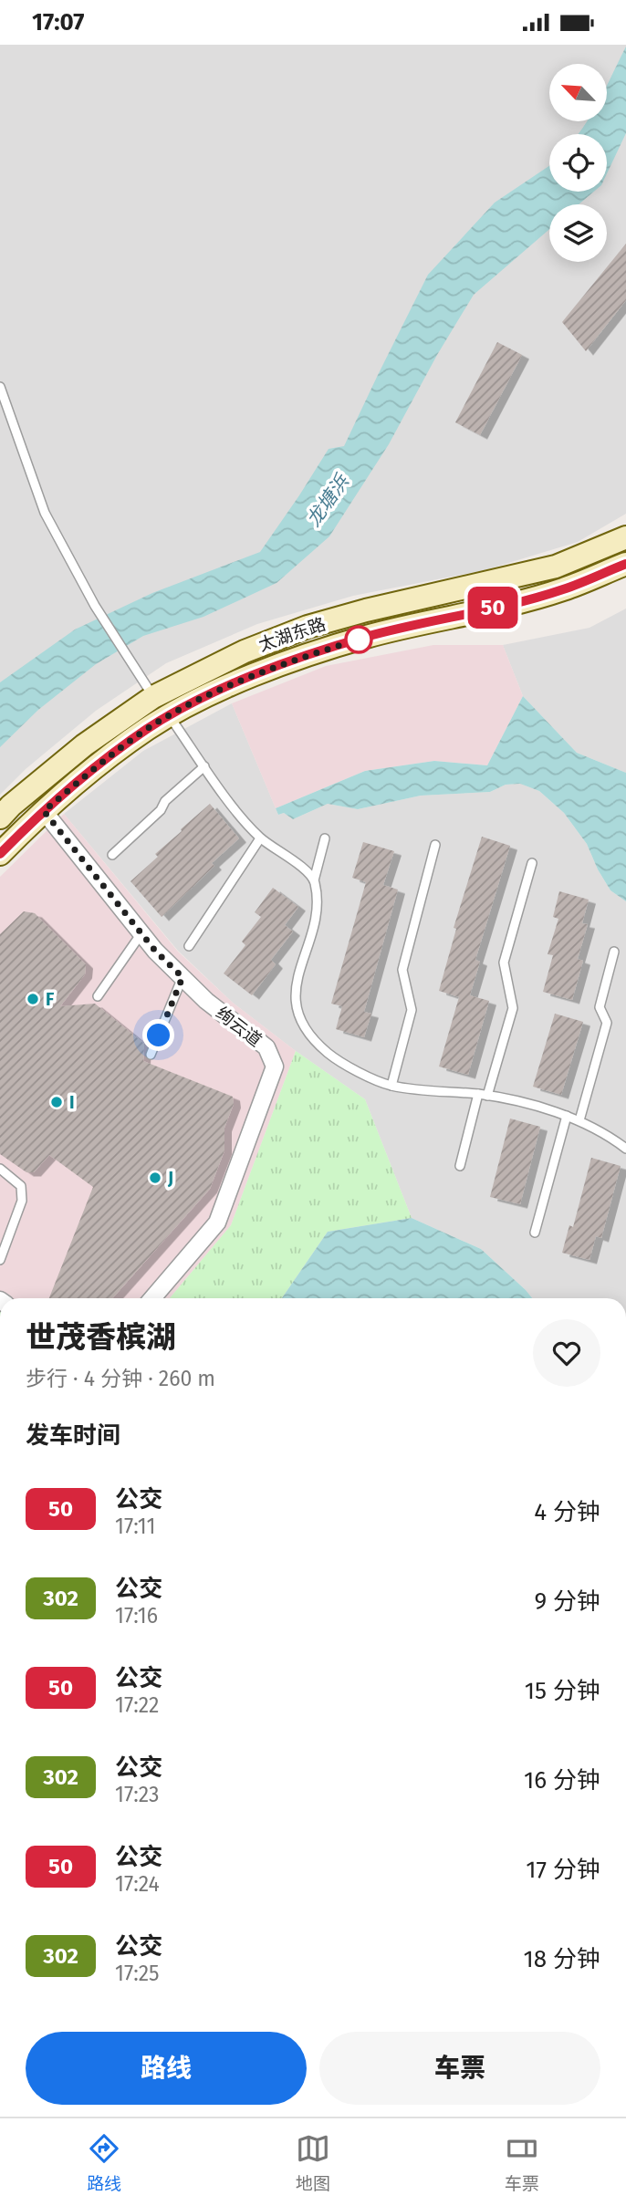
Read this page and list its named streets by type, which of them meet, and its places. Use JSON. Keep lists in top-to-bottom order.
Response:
{
  "streets": {
    "main road": ["太湖东路"],
    "street": ["绚云道"]
  },
  "crossings": [
    ["太湖东路", "绚云道"]
  ],
  "water": ["龙塘浜"],
  "places": ["F", "I", "J"],
  "lines": ["bus line 50"],
  "north": "top left",
  "page": {
    "status": "17:07",
    "on_map": "50",
    "heading": [
      ["世茂香槟湖", "步行 · 4 分钟 · 260 m"],
      "发车时间"
    ],
    "list": [
      {
        "mark": "50",
        "name": "公交",
        "note": "17:11",
        "value": "4 分钟"
      },
      {
        "mark": "302",
        "name": "公交",
        "note": "17:16",
        "value": "9 分钟"
      },
      {
        "mark": "50",
        "name": "公交",
        "note": "17:22",
        "value": "15 分钟"
      },
      {
        "mark": "302",
        "name": "公交",
        "note": "17:23",
        "value": "16 分钟"
      },
      {
        "mark": "50",
        "name": "公交",
        "note": "17:24",
        "value": "17 分钟"
      },
      {
        "mark": "302",
        "name": "公交",
        "note": "17:25",
        "value": "18 分钟"
      }
    ],
    "buttons": ["路线", "车票"],
    "tabs": ["路线", "地图", "车票"]
  }
}
